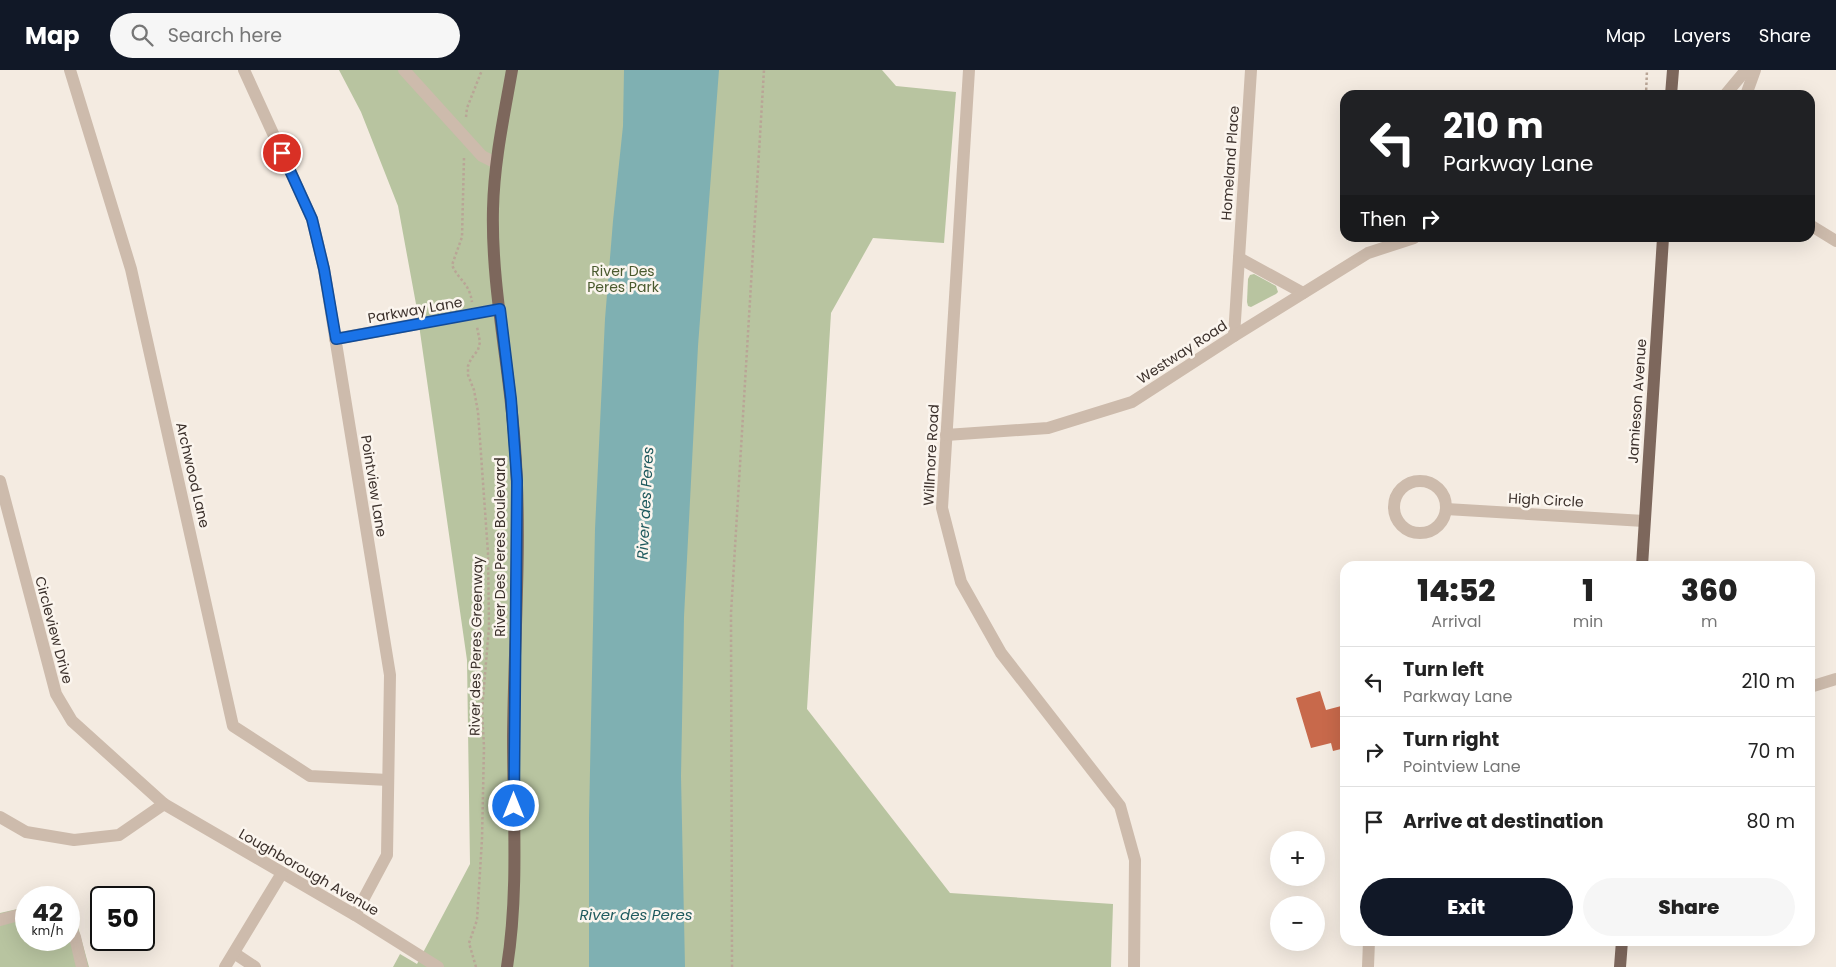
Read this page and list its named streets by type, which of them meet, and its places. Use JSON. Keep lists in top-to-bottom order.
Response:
{
  "streets": {
    "main road": ["Jamieson Avenue", "River Des Peres Boulevard"],
    "street": [
      "Homeland Place",
      "Parkway Lane",
      "Westway Road",
      "Willmore Road",
      "Archwood Lane",
      "Pointview Lane",
      "High Circle",
      "Circleview Drive",
      "Loughborough Avenue"
    ],
    "path": ["River des Peres Greenway"]
  },
  "crossings": [
    ["Homeland Place", "Westway Road"],
    ["Parkway Lane", "Pointview Lane"],
    ["Parkway Lane", "River Des Peres Boulevard"],
    ["Westway Road", "Willmore Road"],
    ["Jamieson Avenue", "High Circle"],
    ["Archwood Lane", "Pointview Lane"],
    ["Pointview Lane", "Loughborough Avenue"],
    ["Circleview Drive", "Loughborough Avenue"]
  ],
  "water": ["River des Peres"],
  "parks": ["River Des Peres Park"],
  "page": {
    "header": "Map",
    "search": "Search here",
    "nav": ["Map", "Layers", "Share"],
    "turn": ["210 m", "Parkway Lane"],
    "then": "Then",
    "eta": [
      "14:52",
      "Arrival",
      "1",
      "min",
      "360",
      "m"
    ],
    "list": [
      {
        "name": "Turn left",
        "note": "Parkway Lane",
        "value": "210 m"
      },
      {
        "name": "Turn right",
        "note": "Pointview Lane",
        "value": "70 m"
      },
      {
        "name": "Arrive at destination",
        "value": "80 m"
      }
    ],
    "map_buttons": ["+", "−"],
    "buttons": ["Exit", "Share"],
    "speed": "42 km/h",
    "limit": "50"
  }
}
